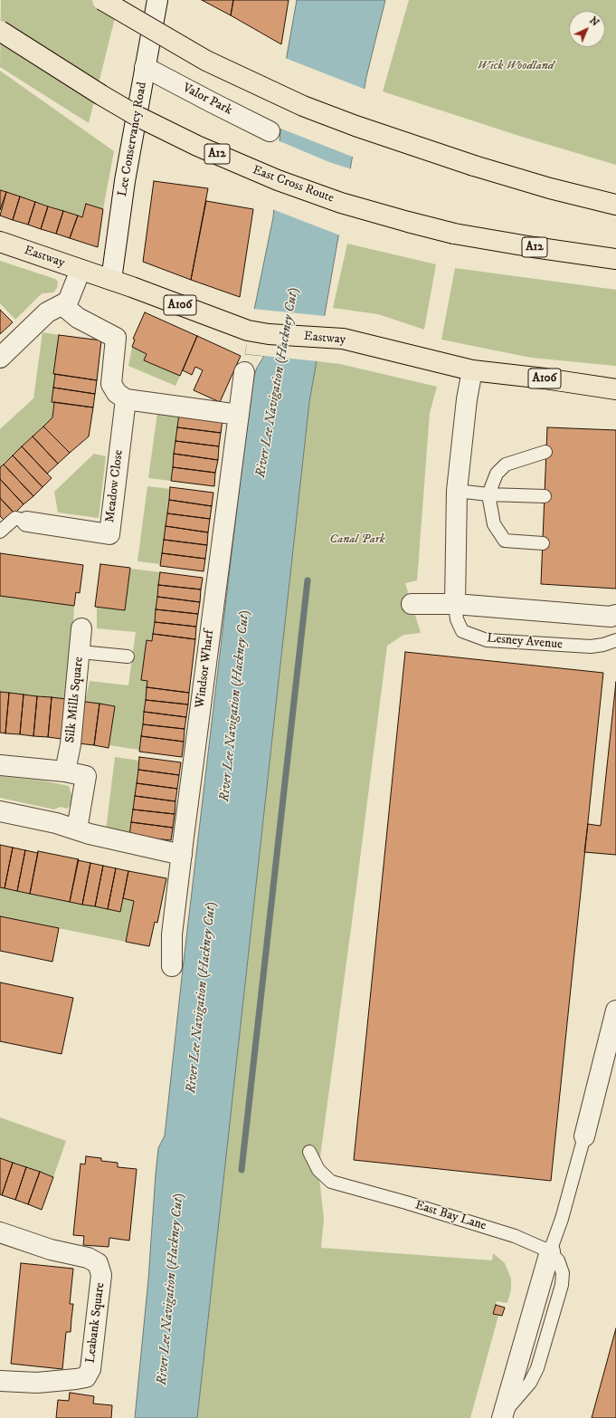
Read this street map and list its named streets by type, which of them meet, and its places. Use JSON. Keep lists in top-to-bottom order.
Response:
{
  "streets": {
    "main road": [
      "A12",
      "East Cross Route",
      "Eastway",
      "A106"
    ],
    "street": [
      "Valor Park",
      "Lee Conservancy Road",
      "Meadow Close",
      "Windsor Wharf",
      "Silk Mills Square",
      "Leabank Square"
    ],
    "lane": ["Lesney Avenue", "East Bay Lane"]
  },
  "crossings": [
    ["Valor Park", "Lee Conservancy Road"],
    ["Lee Conservancy Road", "Eastway"]
  ],
  "water": ["River Lee Navigation (Hackney Cut)"],
  "parks": ["Wick Woodland", "Canal Park"],
  "north": "top right"
}
